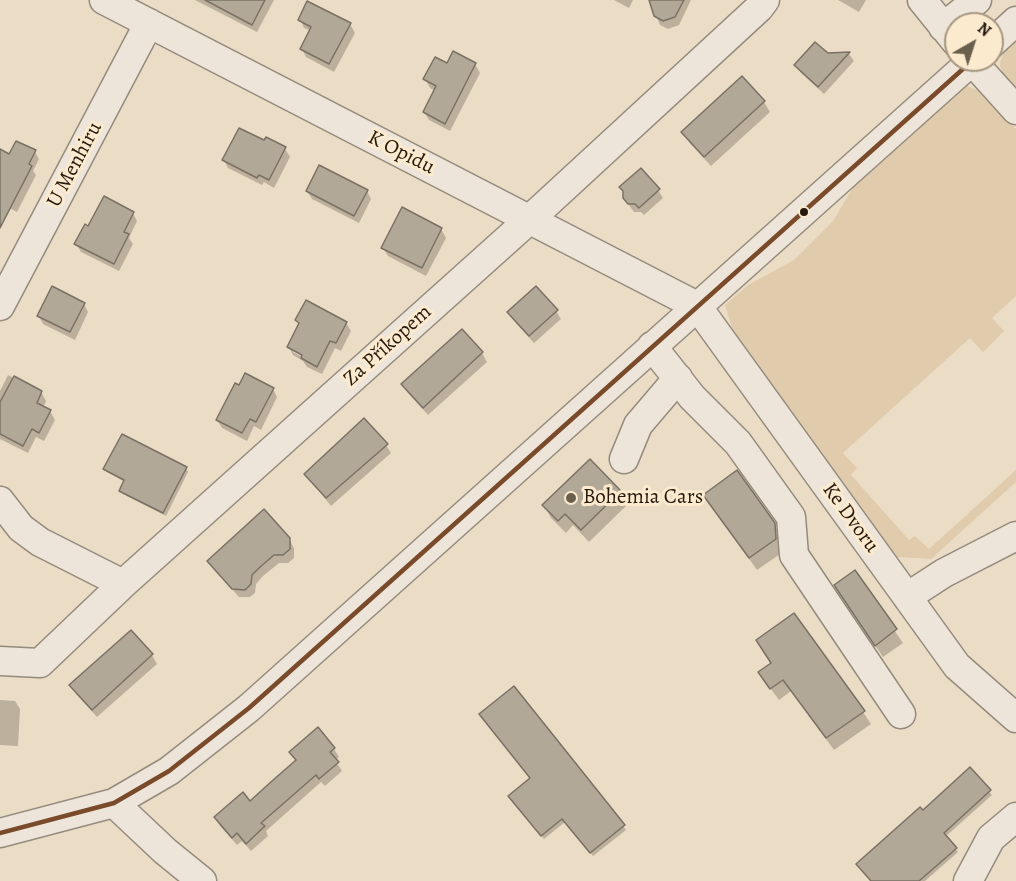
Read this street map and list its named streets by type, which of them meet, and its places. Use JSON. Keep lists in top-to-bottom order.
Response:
{
  "streets": {
    "street": [
      "K Opidu",
      "U Menhiru",
      "Za Příkopem",
      "Ke Dvoru"
    ]
  },
  "crossings": [
    ["K Opidu", "U Menhiru"],
    ["K Opidu", "Za Příkopem"],
    ["K Opidu", "Ke Dvoru"]
  ],
  "places": ["Bohemia Cars"],
  "north": "top right"
}
